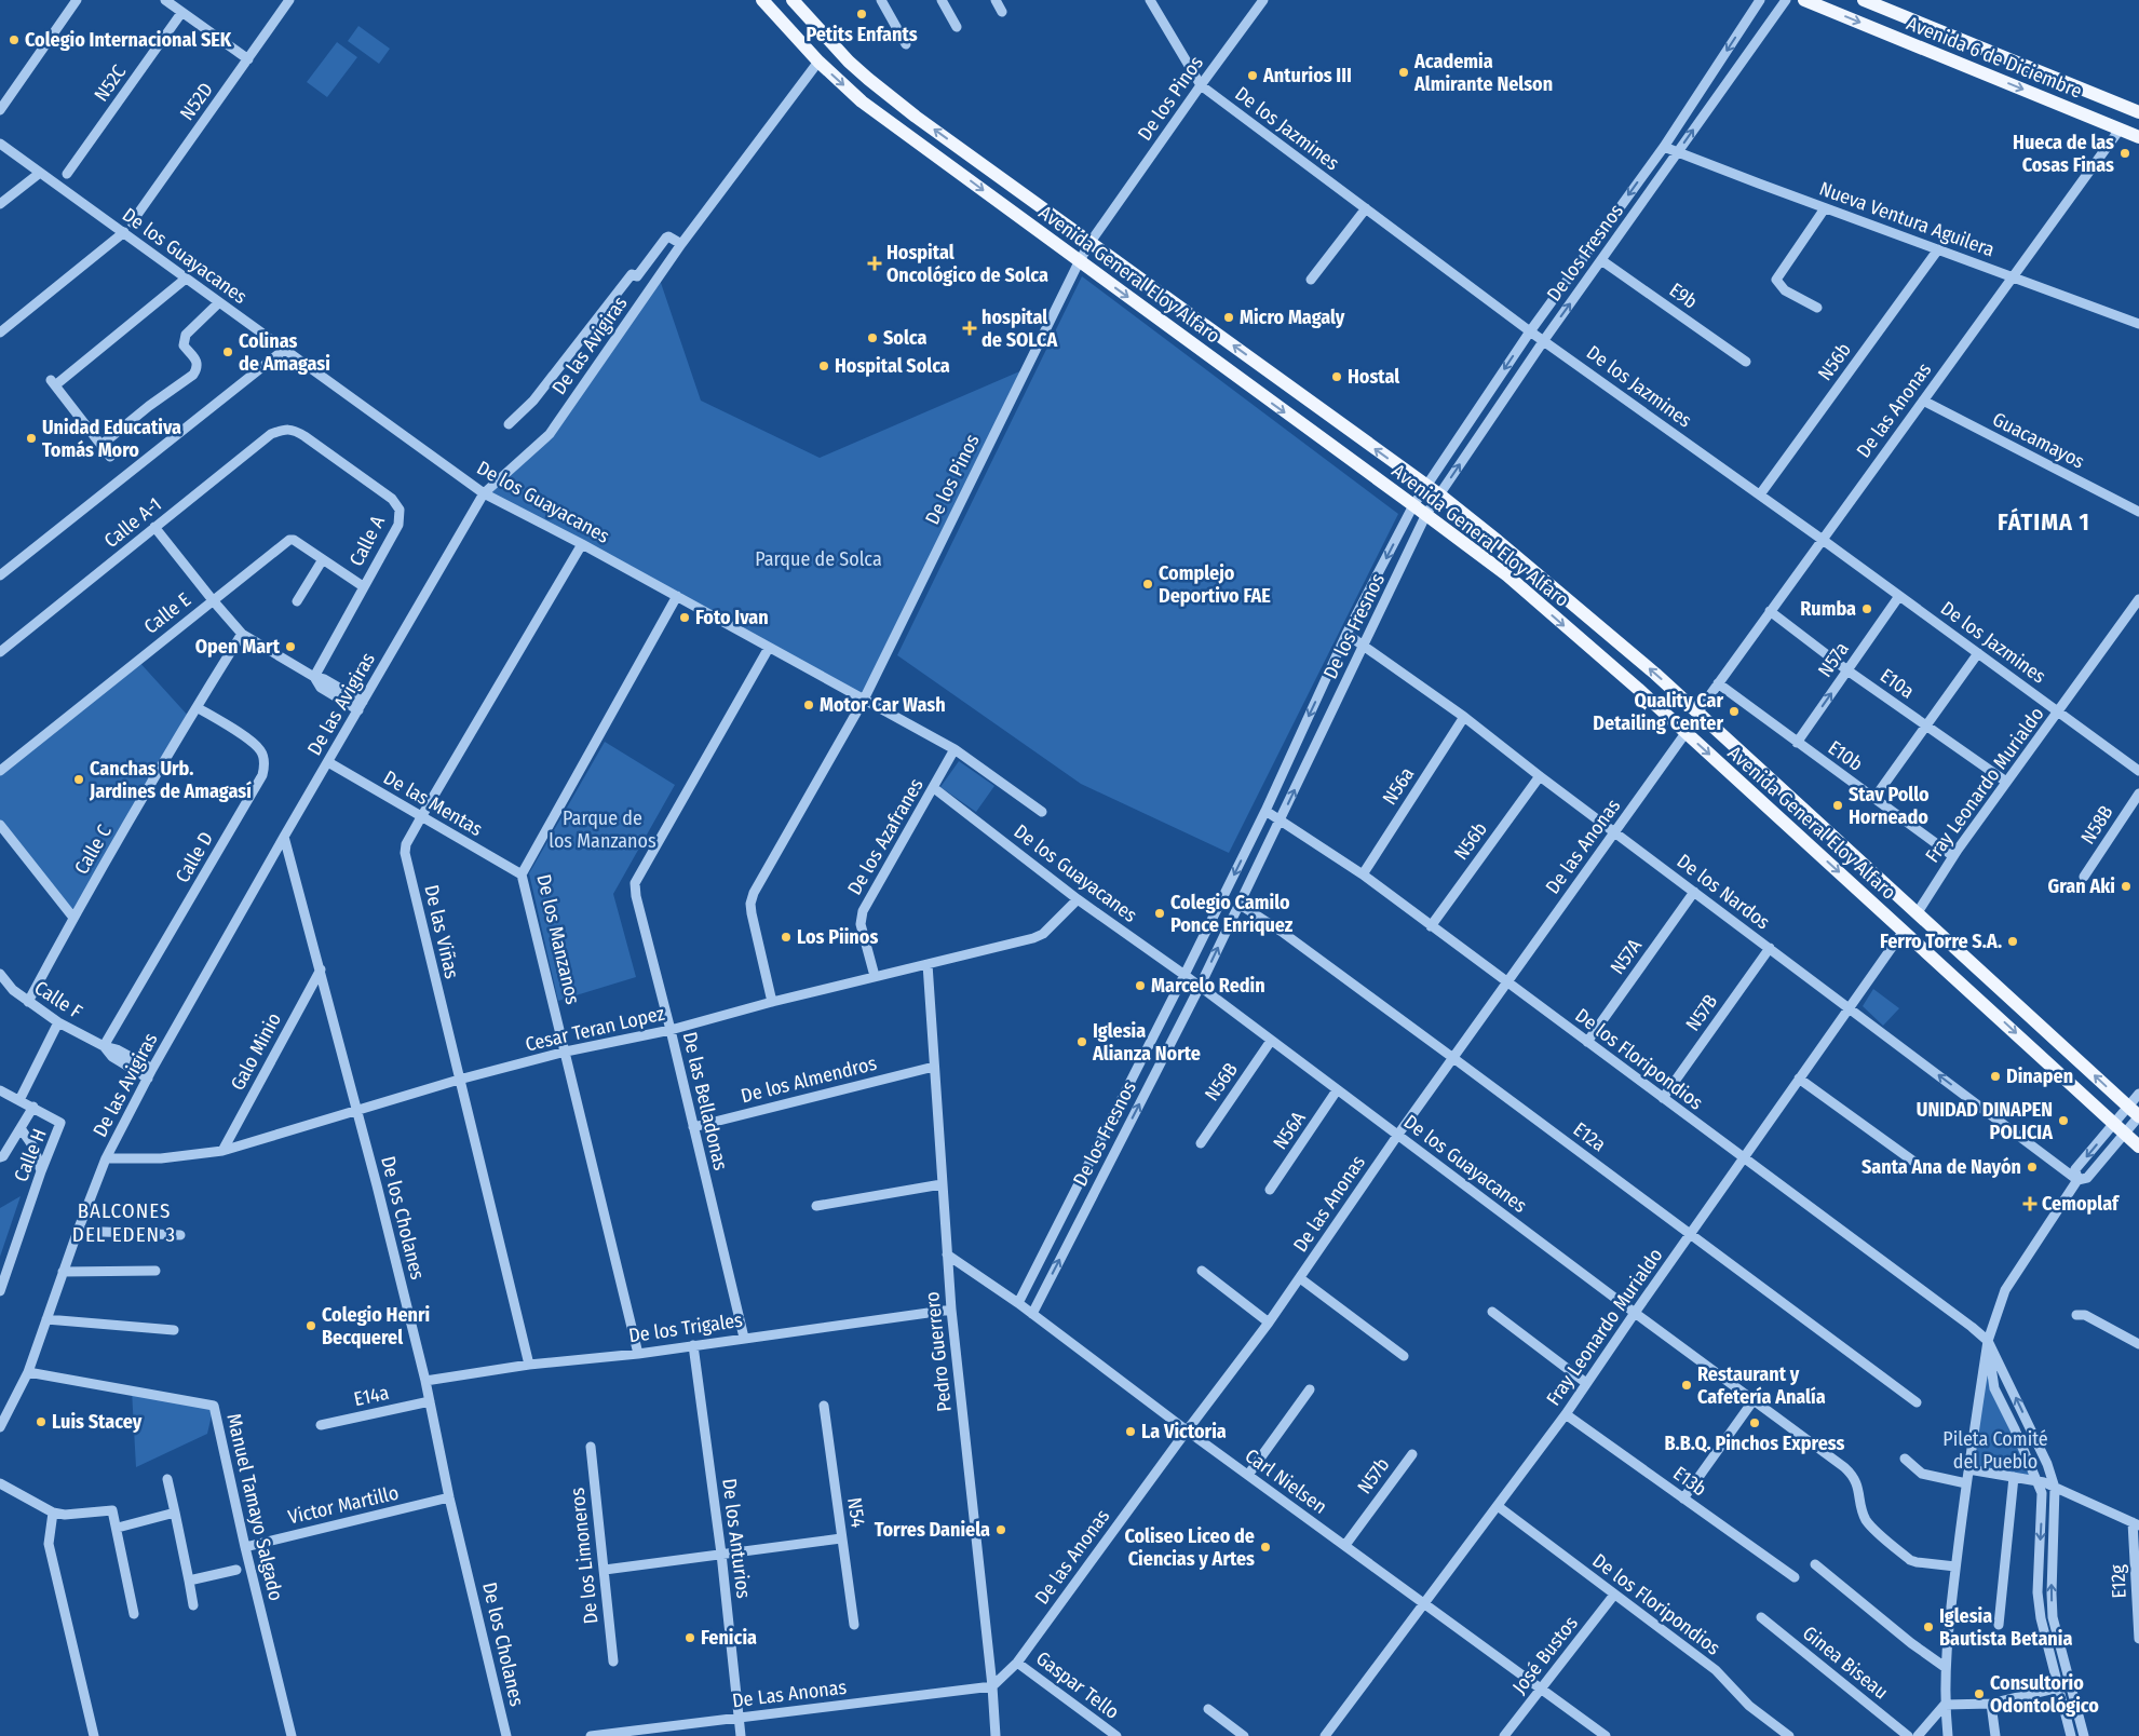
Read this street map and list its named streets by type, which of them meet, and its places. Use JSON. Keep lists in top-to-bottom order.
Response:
{
  "streets": {
    "main road": ["Avenida 6 de Diciembre", "Avenida General Eloy Alfaro"],
    "street": [
      "N52C",
      "De los Pinos",
      "N52D",
      "De los Jazmines",
      "Nueva Ventura Aguilera",
      "De los Fresnos",
      "De los Guayacanes",
      "E9b",
      "De las Avigiras",
      "N56b",
      "De las Anonas",
      "Guacamayos",
      "Calle A-1",
      "Calle A",
      "Calle E",
      "N57a",
      "E10a",
      "E10b",
      "Fray Leonardo Murialdo",
      "N56a",
      "De las Mentas",
      "N58B",
      "De los Azafranes",
      "Calle C",
      "Calle D",
      "De los Nardos",
      "De las Viñas",
      "De los Manzanos",
      "N57A",
      "Calle F",
      "N57B",
      "Cesar Teran Lopez",
      "Galo Minio",
      "De los Floripondios",
      "De los Almendros",
      "N56B",
      "De las Belladonas",
      "N56A",
      "E12a",
      "Calle H",
      "De los Cholanes",
      "De los Trigales",
      "Pedro Guerrero",
      "E14a",
      "N57b",
      "Carl Nielsen",
      "E13b",
      "Victor Martillo",
      "Manuel Tamayo Salgado",
      "N54",
      "De los Anturios",
      "De los Limoneros",
      "E12g",
      "José Bustos",
      "Ginea Biseau",
      "Gaspar Tello",
      "De Las Anonas"
    ]
  },
  "crossings": [
    ["Avenida 6 de Diciembre", "De las Anonas"],
    ["De los Pinos", "De los Jazmines"],
    ["De los Pinos", "De los Guayacanes"],
    ["De los Pinos", "Avenida General Eloy Alfaro"],
    ["De los Pinos", "Cesar Teran Lopez"],
    ["De los Jazmines", "De los Fresnos"],
    ["De los Jazmines", "N56b"],
    ["De los Jazmines", "De las Anonas"],
    ["De los Jazmines", "N57a"],
    ["De los Jazmines", "Fray Leonardo Murialdo"],
    ["Nueva Ventura Aguilera", "De los Fresnos"],
    ["Nueva Ventura Aguilera", "N56b"],
    ["Nueva Ventura Aguilera", "De las Anonas"],
    ["De los Fresnos", "De los Guayacanes"],
    ["De los Fresnos", "Avenida General Eloy Alfaro"],
    ["De los Fresnos", "E9b"],
    ["De los Fresnos", "De los Nardos"],
    ["De los Fresnos", "De los Floripondios"],
    ["De los Fresnos", "E12a"],
    ["De los Fresnos", "Carl Nielsen"],
    ["De los Guayacanes", "De las Avigiras"],
    ["De los Guayacanes", "De las Anonas"],
    ["De los Guayacanes", "Fray Leonardo Murialdo"],
    ["De los Guayacanes", "De los Azafranes"],
    ["De los Guayacanes", "De las Viñas"],
    ["De los Guayacanes", "De los Manzanos"],
    ["De los Guayacanes", "Cesar Teran Lopez"],
    ["De los Guayacanes", "N56B"],
    ["De los Guayacanes", "De las Belladonas"],
    ["De los Guayacanes", "N56A"],
    ["Avenida General Eloy Alfaro", "De las Avigiras"],
    ["Avenida General Eloy Alfaro", "De las Anonas"],
    ["Avenida General Eloy Alfaro", "Fray Leonardo Murialdo"],
    ["De las Avigiras", "De las Mentas"],
    ["De las Avigiras", "Calle F"],
    ["De las Avigiras", "Cesar Teran Lopez"],
    ["De las Avigiras", "De los Cholanes"],
    ["De las Avigiras", "Manuel Tamayo Salgado"],
    ["N56b", "De los Nardos"],
    ["N56b", "De los Floripondios"],
    ["De las Anonas", "Guacamayos"],
    ["De las Anonas", "E10a"],
    ["De las Anonas", "E10b"],
    ["De las Anonas", "De los Nardos"],
    ["De las Anonas", "De los Floripondios"],
    ["De las Anonas", "E12a"],
    ["De las Anonas", "Pedro Guerrero"],
    ["De las Anonas", "Carl Nielsen"],
    ["De las Anonas", "Gaspar Tello"],
    ["De las Anonas", "De Las Anonas"],
    ["Calle A-1", "Calle A"],
    ["Calle A", "Calle E"],
    ["N57a", "E10a"],
    ["N57a", "E10b"],
    ["E10a", "Fray Leonardo Murialdo"],
    ["E10b", "Fray Leonardo Murialdo"],
    ["Fray Leonardo Murialdo", "De los Nardos"],
    ["Fray Leonardo Murialdo", "De los Floripondios"],
    ["Fray Leonardo Murialdo", "E12a"],
    ["Fray Leonardo Murialdo", "Carl Nielsen"],
    ["Fray Leonardo Murialdo", "E13b"],
    ["N56a", "De los Nardos"],
    ["N56a", "De los Floripondios"],
    ["De las Mentas", "De las Viñas"],
    ["De las Mentas", "De los Manzanos"],
    ["De los Azafranes", "Cesar Teran Lopez"],
    ["Calle C", "Calle D"],
    ["Calle C", "Calle F"],
    ["Calle D", "Calle F"],
    ["De los Nardos", "N57A"],
    ["De los Nardos", "N57B"],
    ["De las Viñas", "Cesar Teran Lopez"],
    ["De las Viñas", "De los Trigales"],
    ["De los Manzanos", "Cesar Teran Lopez"],
    ["De los Manzanos", "De los Trigales"],
    ["N57A", "De los Floripondios"],
    ["N57B", "De los Floripondios"],
    ["Cesar Teran Lopez", "Galo Minio"],
    ["Cesar Teran Lopez", "De las Belladonas"],
    ["Cesar Teran Lopez", "De los Cholanes"],
    ["Cesar Teran Lopez", "Pedro Guerrero"],
    ["Galo Minio", "De los Cholanes"],
    ["De los Floripondios", "José Bustos"],
    ["De los Almendros", "De las Belladonas"],
    ["De los Almendros", "Pedro Guerrero"],
    ["De las Belladonas", "De los Trigales"],
    ["De los Cholanes", "De los Trigales"],
    ["De los Cholanes", "E14a"],
    ["De los Cholanes", "Victor Martillo"],
    ["De los Trigales", "Pedro Guerrero"],
    ["De los Trigales", "De los Anturios"],
    ["Pedro Guerrero", "Carl Nielsen"],
    ["Pedro Guerrero", "De Las Anonas"],
    ["N57b", "Carl Nielsen"],
    ["Carl Nielsen", "José Bustos"],
    ["Victor Martillo", "Manuel Tamayo Salgado"],
    ["De los Anturios", "De Las Anonas"]
  ],
  "one_way": ["N57a"],
  "districts": ["FÁTIMA 1", "BALCONES DEL EDEN 3"],
  "parks": ["Parque de Solca", "Parque de los Manzanos", "Pileta Comité del Pueblo"],
  "places": {
    "other": [
      "Petits Enfants",
      "Colegio Internacional SEK",
      "Academia Almirante Nelson",
      "Anturios III",
      "Hueca de las Cosas Finas",
      "Micro Magaly",
      "Solca",
      "Colinas de Amagasi",
      "Hospital Solca",
      "Hostal",
      "Unidad Educativa Tomás Moro",
      "Complejo Deportivo FAE",
      "Rumba",
      "Foto Ivan",
      "Open Mart",
      "Motor Car Wash",
      "Quality Car Detailing Center",
      "Canchas Urb. Jardines de Amagasí",
      "Stav Pollo Horneado",
      "Gran Aki",
      "Colegio Camilo Ponce Enriquez",
      "Los Piinos",
      "Ferro Torre S.A.",
      "Marcelo Redin",
      "Iglesia Alianza Norte",
      "Dinapen",
      "UNIDAD DINAPEN POLICIA",
      "Santa Ana de Nayón",
      "Colegio Henri Becquerel",
      "Restaurant y Cafetería Analía",
      "Luis Stacey",
      "B.B.Q. Pinchos Express",
      "La Victoria",
      "Torres Daniela",
      "Coliseo Liceo de Ciencias y Artes",
      "Iglesia Bautista Betania",
      "Fenicia",
      "Consultorio Odontológico"
    ],
    "health": ["Hospital Oncológico de Solca", "hospital de SOLCA", "Cemoplaf"]
  }
}
